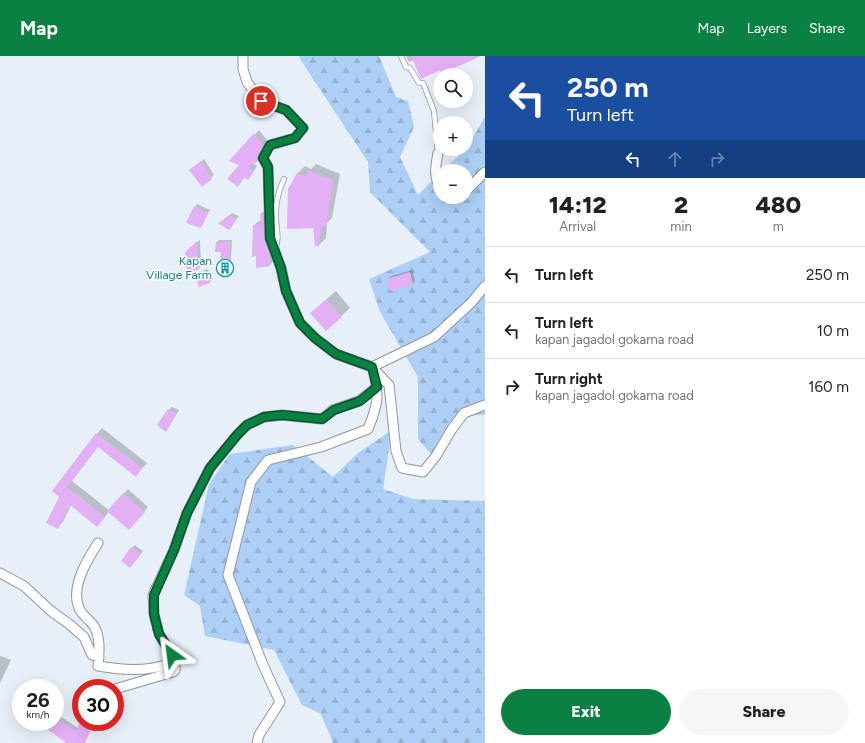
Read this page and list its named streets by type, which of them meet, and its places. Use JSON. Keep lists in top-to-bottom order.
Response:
{
  "places": {
    "building": ["Kapan Village Farm"]
  },
  "page": {
    "header": "Map",
    "nav": ["Map", "Layers", "Share"],
    "turn": ["250 m", "Turn left"],
    "map_buttons": ["+", "−"],
    "eta": [
      "14:12",
      "Arrival",
      "2",
      "min",
      "480",
      "m"
    ],
    "list": [
      {
        "name": "Turn left",
        "value": "250 m"
      },
      {
        "name": "Turn left",
        "note": "kapan jagadol gokarna road",
        "value": "10 m"
      },
      {
        "name": "Turn right",
        "note": "kapan jagadol gokarna road",
        "value": "160 m"
      }
    ],
    "speed": "26 km/h",
    "limit": "30",
    "buttons": ["Exit", "Share"]
  }
}
